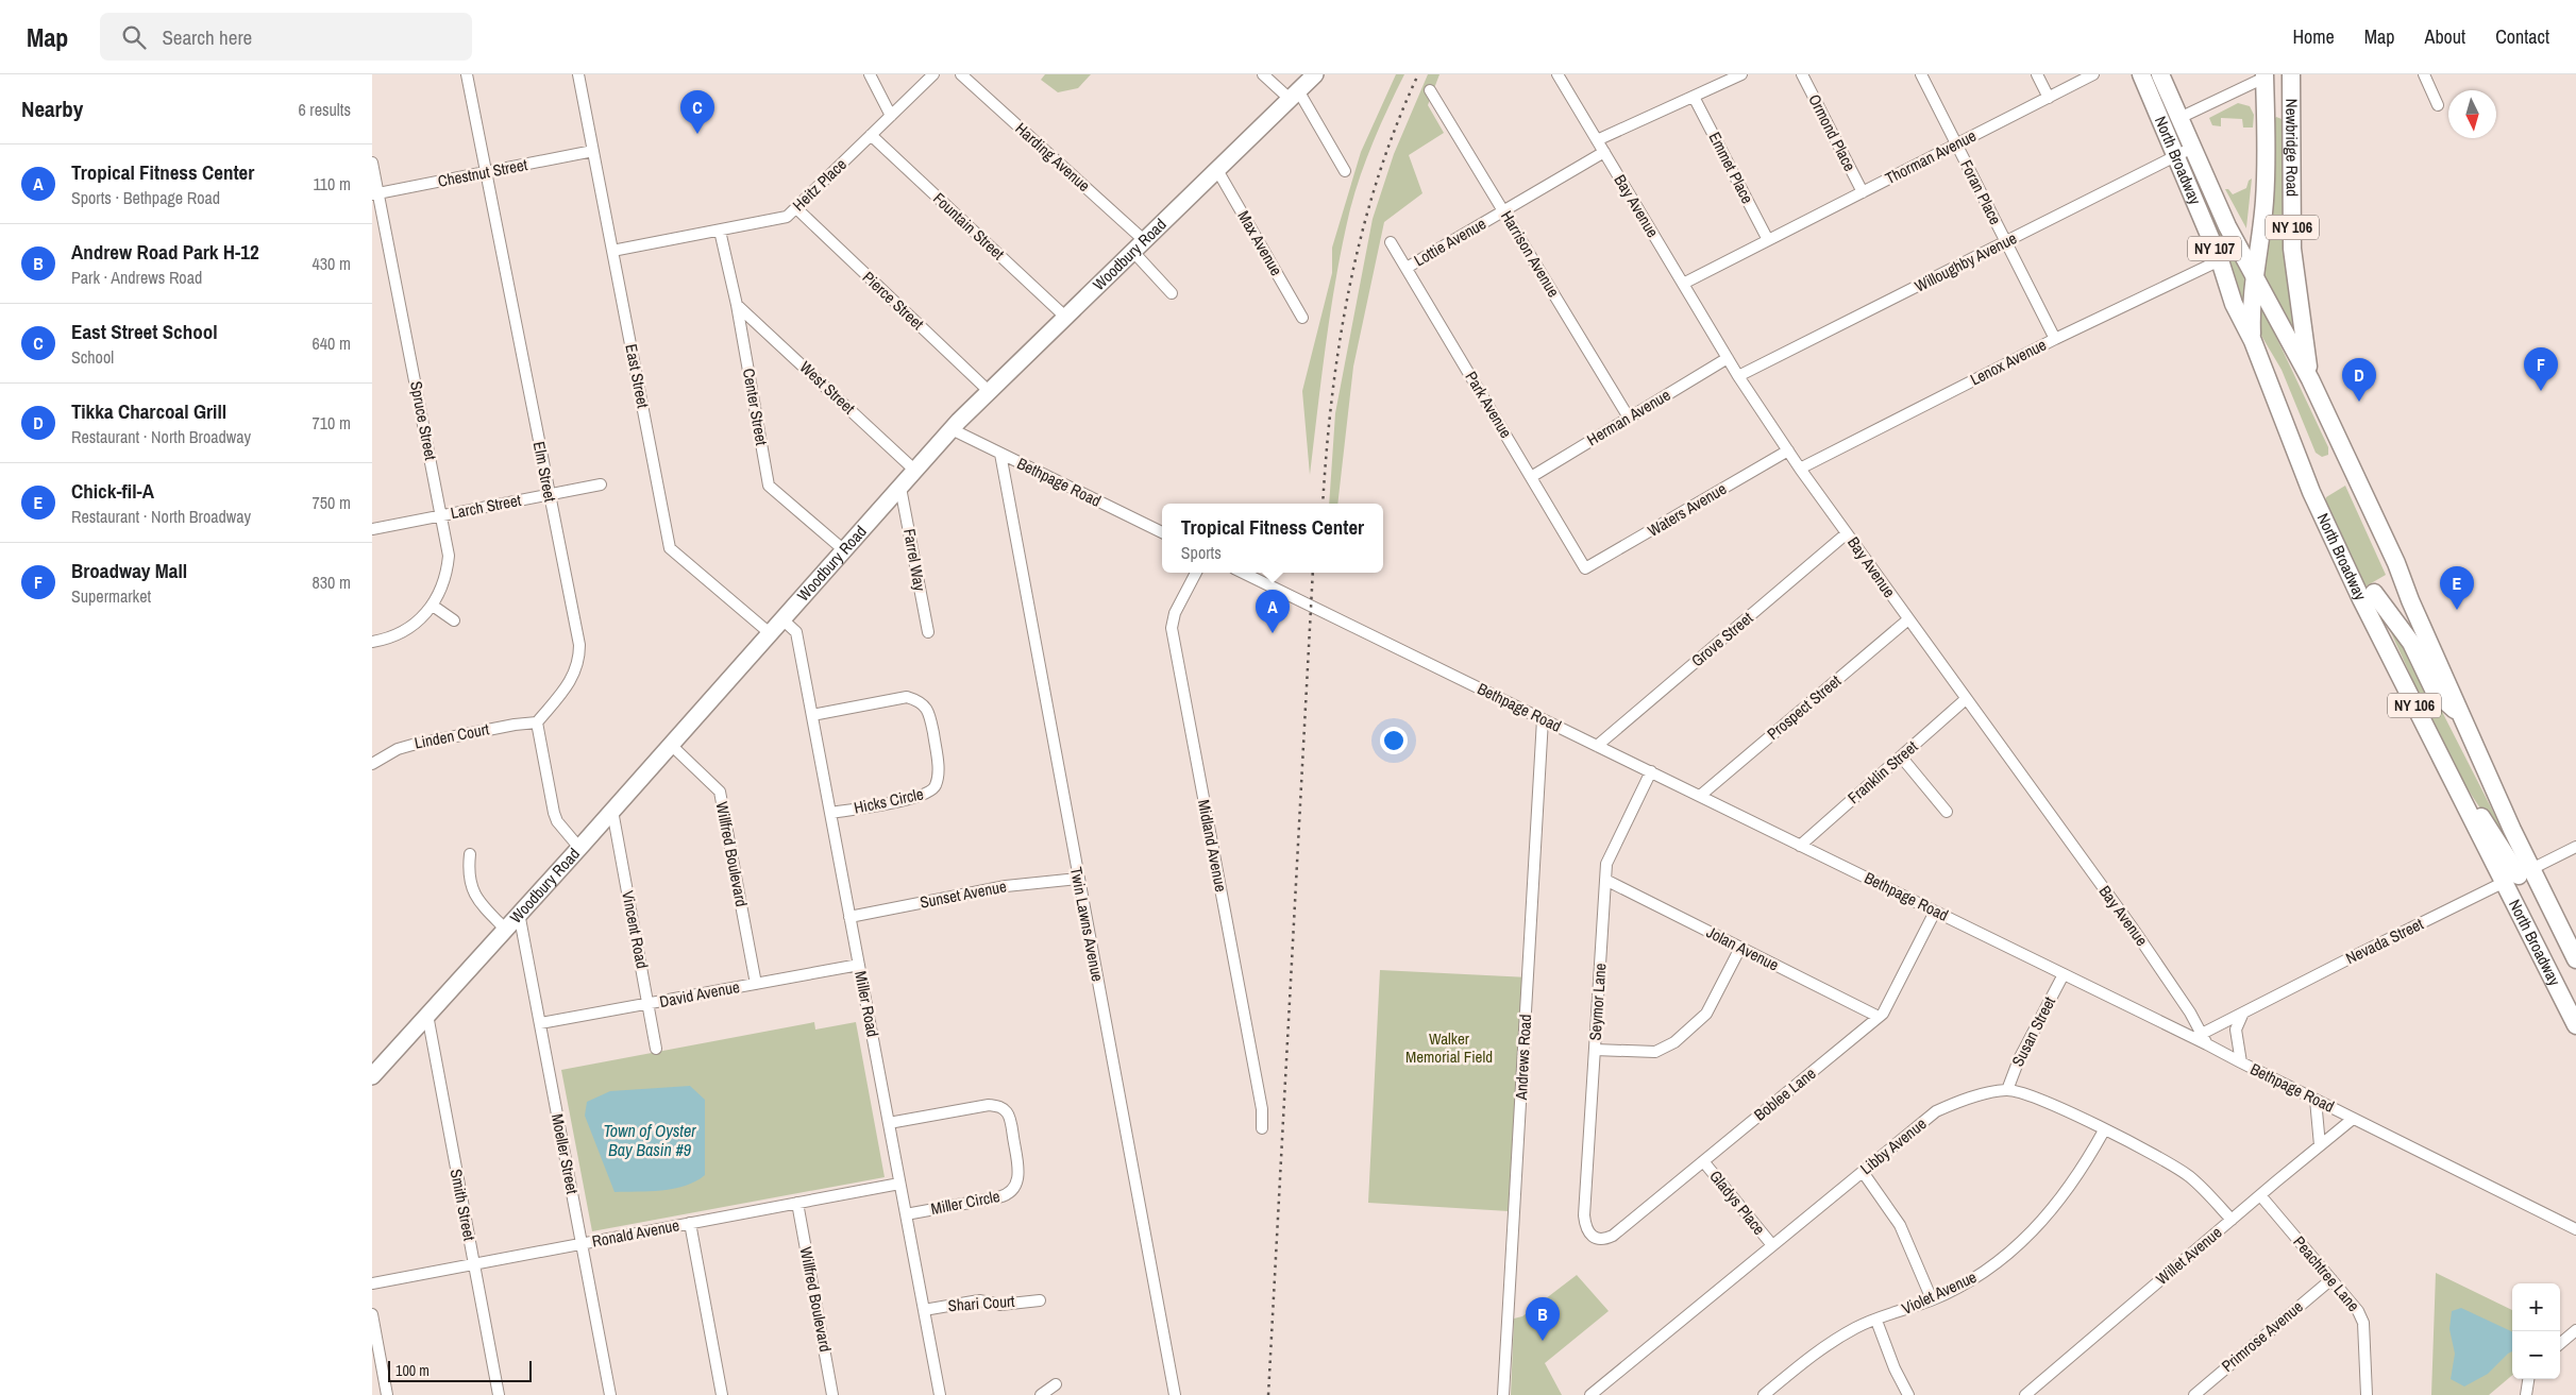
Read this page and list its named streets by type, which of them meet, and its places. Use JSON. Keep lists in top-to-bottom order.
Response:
{
  "streets": {
    "main road": [
      "Newbridge Road",
      "North Broadway",
      "NY 106",
      "NY 107",
      "Woodbury Road"
    ],
    "street": [
      "Ormond Place",
      "Harding Avenue",
      "Thorman Avenue",
      "Emmet Place",
      "Chestnut Street",
      "Heitz Place",
      "Foran Place",
      "Bay Avenue",
      "Fountain Street",
      "Lottie Avenue",
      "Max Avenue",
      "Harrison Avenue",
      "Willoughby Avenue",
      "Pierce Street",
      "Lenox Avenue",
      "East Street",
      "West Street",
      "Park Avenue",
      "Center Street",
      "Herman Avenue",
      "Spruce Street",
      "Elm Street",
      "Bethpage Road",
      "Larch Street",
      "Waters Avenue",
      "Farrel Way",
      "Grove Street",
      "Prospect Street",
      "Linden Court",
      "Franklin Street",
      "Hicks Circle",
      "Midland Avenue",
      "Willfred Boulevard",
      "Sunset Avenue",
      "Twin Lawns Avenue",
      "Vincent Road",
      "Nevada Street",
      "Jolan Avenue",
      "David Avenue",
      "Seymor Lane",
      "Miller Road",
      "Susan Street",
      "Andrews Road",
      "Boblee Lane",
      "Libby Avenue",
      "Moeller Street",
      "Miller Circle",
      "Gladys Place",
      "Smith Street",
      "Ronald Avenue",
      "Willet Avenue",
      "Peachtree Lane",
      "Violet Avenue",
      "Shari Court",
      "Primrose Avenue"
    ]
  },
  "crossings": [
    ["Ormond Place", "Thorman Avenue"],
    ["Newbridge Road", "North Broadway"],
    ["Harding Avenue", "Woodbury Road"],
    ["Thorman Avenue", "Emmet Place"],
    ["Thorman Avenue", "Foran Place"],
    ["Thorman Avenue", "Bay Avenue"],
    ["North Broadway", "Willoughby Avenue"],
    ["North Broadway", "Lenox Avenue"],
    ["North Broadway", "Nevada Street"],
    ["Chestnut Street", "East Street"],
    ["Chestnut Street", "Spruce Street"],
    ["Chestnut Street", "Elm Street"],
    ["Heitz Place", "Fountain Street"],
    ["Heitz Place", "Pierce Street"],
    ["Heitz Place", "East Street"],
    ["Heitz Place", "Center Street"],
    ["Foran Place", "Willoughby Avenue"],
    ["Foran Place", "Lenox Avenue"],
    ["Bay Avenue", "Lottie Avenue"],
    ["Bay Avenue", "Willoughby Avenue"],
    ["Bay Avenue", "Lenox Avenue"],
    ["Bay Avenue", "Herman Avenue"],
    ["Bay Avenue", "Bethpage Road"],
    ["Bay Avenue", "Waters Avenue"],
    ["Bay Avenue", "Grove Street"],
    ["Bay Avenue", "Prospect Street"],
    ["Bay Avenue", "Franklin Street"],
    ["Bay Avenue", "Nevada Street"],
    ["Fountain Street", "Woodbury Road"],
    ["Lottie Avenue", "Harrison Avenue"],
    ["Lottie Avenue", "Park Avenue"],
    ["Max Avenue", "Woodbury Road"],
    ["Woodbury Road", "Pierce Street"],
    ["Woodbury Road", "East Street"],
    ["Woodbury Road", "West Street"],
    ["Woodbury Road", "Center Street"],
    ["Woodbury Road", "Bethpage Road"],
    ["Woodbury Road", "Farrel Way"],
    ["Woodbury Road", "Willfred Boulevard"],
    ["Woodbury Road", "Vincent Road"],
    ["Woodbury Road", "Miller Road"],
    ["Woodbury Road", "Moeller Street"],
    ["Woodbury Road", "Smith Street"],
    ["Harrison Avenue", "Herman Avenue"],
    ["West Street", "Center Street"],
    ["Park Avenue", "Herman Avenue"],
    ["Park Avenue", "Waters Avenue"],
    ["Spruce Street", "Larch Street"],
    ["Elm Street", "Larch Street"],
    ["Elm Street", "Linden Court"],
    ["Bethpage Road", "Grove Street"],
    ["Bethpage Road", "Prospect Street"],
    ["Bethpage Road", "Franklin Street"],
    ["Bethpage Road", "Twin Lawns Avenue"],
    ["Bethpage Road", "Nevada Street"],
    ["Bethpage Road", "Seymor Lane"],
    ["Bethpage Road", "Susan Street"],
    ["Bethpage Road", "Andrews Road"],
    ["Bethpage Road", "Boblee Lane"],
    ["Bethpage Road", "Willet Avenue"],
    ["Hicks Circle", "Miller Road"],
    ["Willfred Boulevard", "David Avenue"],
    ["Willfred Boulevard", "Ronald Avenue"],
    ["Sunset Avenue", "Twin Lawns Avenue"],
    ["Sunset Avenue", "Miller Road"],
    ["Vincent Road", "David Avenue"],
    ["Jolan Avenue", "Seymor Lane"],
    ["Jolan Avenue", "Boblee Lane"],
    ["David Avenue", "Miller Road"],
    ["David Avenue", "Moeller Street"],
    ["Seymor Lane", "Boblee Lane"],
    ["Miller Road", "Miller Circle"],
    ["Miller Road", "Ronald Avenue"],
    ["Miller Road", "Shari Court"],
    ["Susan Street", "Libby Avenue"],
    ["Boblee Lane", "Gladys Place"],
    ["Libby Avenue", "Gladys Place"],
    ["Libby Avenue", "Willet Avenue"],
    ["Libby Avenue", "Violet Avenue"],
    ["Moeller Street", "Ronald Avenue"],
    ["Smith Street", "Ronald Avenue"],
    ["Willet Avenue", "Peachtree Lane"],
    ["Peachtree Lane", "Primrose Avenue"]
  ],
  "water": ["Town of Oyster Bay Basin #9"],
  "parks": ["Walker Memorial Field"],
  "scale_bar": "100 m",
  "north": "bottom",
  "page": {
    "header": "Map",
    "search": "Search here",
    "nav": [
      "Home",
      "Map",
      "About",
      "Contact"
    ],
    "heading": ["Nearby", "6 results"],
    "pins": [
      "C",
      "F",
      "D",
      "E",
      "A",
      "B"
    ],
    "list": [
      {
        "mark": "A",
        "name": "Tropical Fitness Center",
        "note": "Sports · Bethpage Road",
        "value": "110 m"
      },
      {
        "mark": "B",
        "name": "Andrew Road Park H-12",
        "note": "Park · Andrews Road",
        "value": "430 m"
      },
      {
        "mark": "C",
        "name": "East Street School",
        "note": "School",
        "value": "640 m"
      },
      {
        "mark": "D",
        "name": "Tikka Charcoal Grill",
        "note": "Restaurant · North Broadway",
        "value": "710 m"
      },
      {
        "mark": "E",
        "name": "Chick-fil-A",
        "note": "Restaurant · North Broadway",
        "value": "750 m"
      },
      {
        "mark": "F",
        "name": "Broadway Mall",
        "note": "Supermarket",
        "value": "830 m"
      }
    ],
    "popup": ["Tropical Fitness Center", "Sports"],
    "map_buttons": ["+", "−"],
    "scale": "100 m"
  }
}
